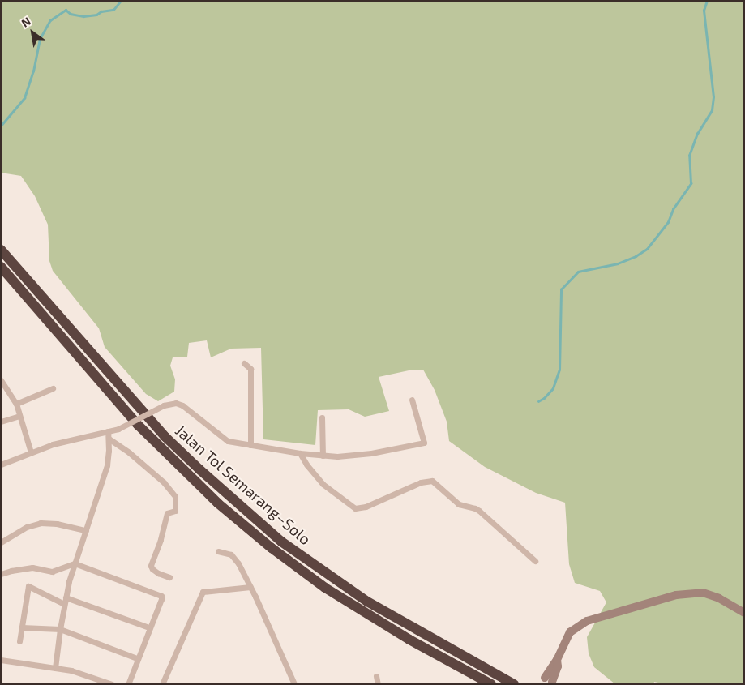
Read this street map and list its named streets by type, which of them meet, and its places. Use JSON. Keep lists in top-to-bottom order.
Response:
{
  "streets": {
    "highway": ["Jalan Tol Semarang–Solo"]
  },
  "north": "top left"
}
